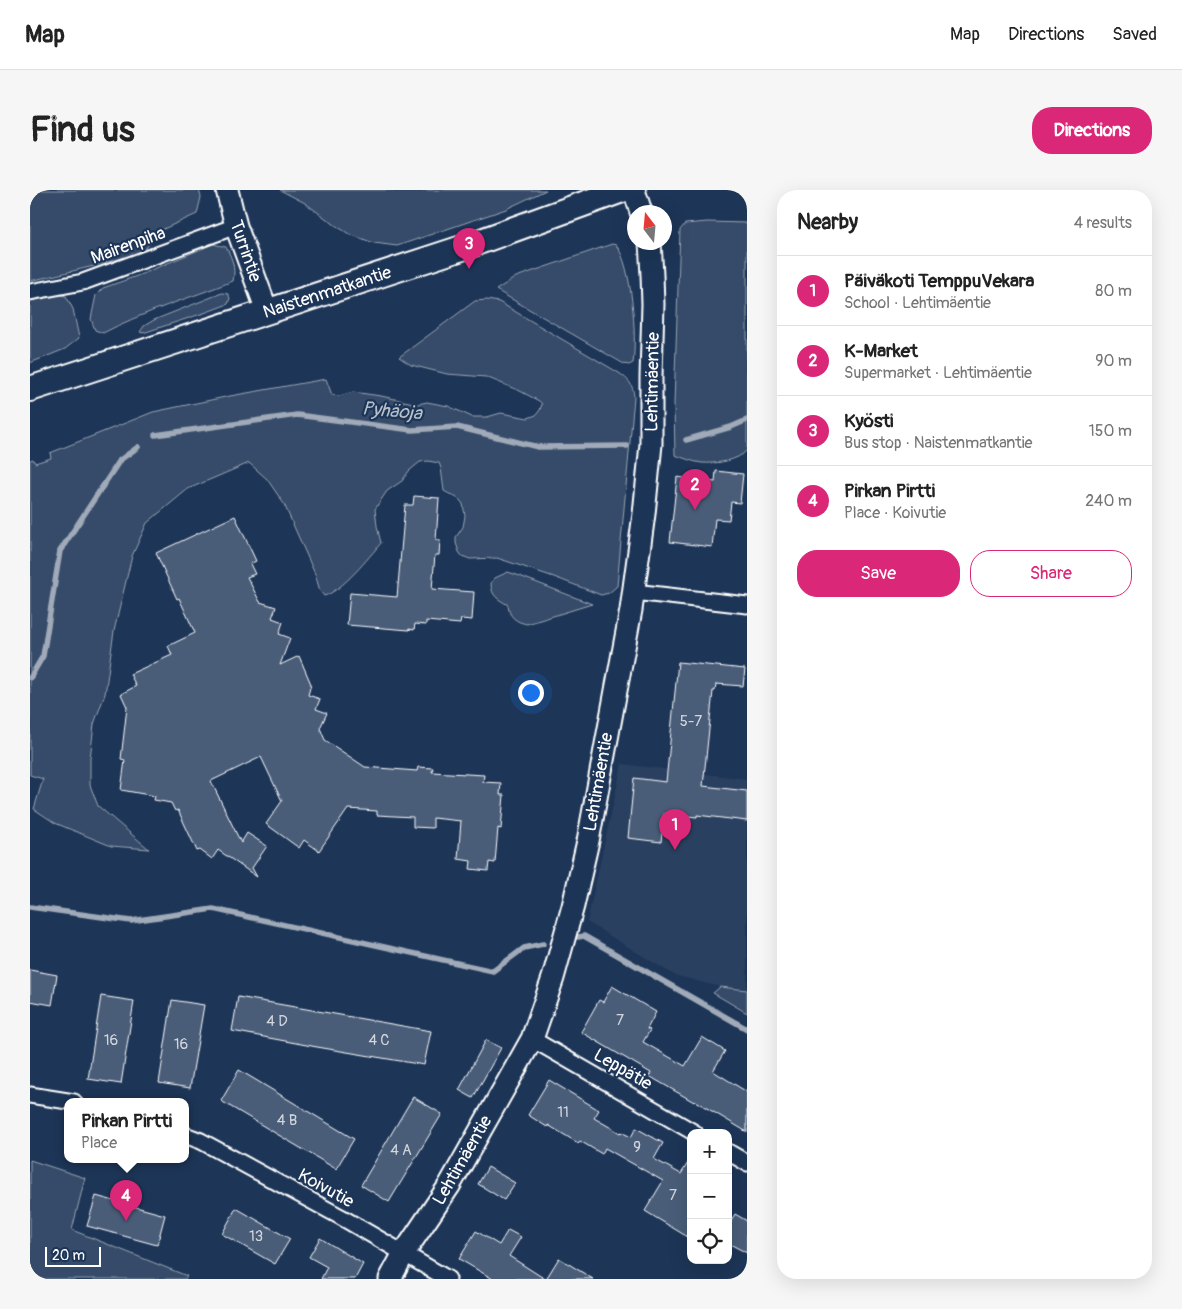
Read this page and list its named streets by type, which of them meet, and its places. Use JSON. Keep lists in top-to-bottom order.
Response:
{
  "streets": {
    "main road": ["Naistenmatkantie"],
    "street": [
      "Mairenpiha",
      "Turrintie",
      "Lehtimäentie",
      "Leppätie",
      "Koivutie"
    ]
  },
  "crossings": [
    ["Mairenpiha", "Turrintie"],
    ["Turrintie", "Naistenmatkantie"],
    ["Lehtimäentie", "Leppätie"],
    ["Lehtimäentie", "Koivutie"]
  ],
  "water": ["Pyhäoja"],
  "house_numbers": [
    "5-7",
    "7",
    "4 D",
    "16",
    "4 C",
    "16",
    "11",
    "4 B",
    "9",
    "4 A",
    "7",
    "13"
  ],
  "scale_bar": "20 m",
  "north": "top",
  "page": {
    "header": "Map",
    "nav": ["Map", "Directions", "Saved"],
    "buttons": [
      "Directions",
      ["Save", "Share"]
    ],
    "title": "Find us",
    "heading": ["Nearby", "4 results"],
    "pins": [
      "3",
      "2",
      "1",
      "4"
    ],
    "list": [
      {
        "mark": "1",
        "name": "Päiväkoti TemppuVekara",
        "note": "School · Lehtimäentie",
        "value": "80 m"
      },
      {
        "mark": "2",
        "name": "K-Market",
        "note": "Supermarket · Lehtimäentie",
        "value": "90 m"
      },
      {
        "mark": "3",
        "name": "Kyösti",
        "note": "Bus stop · Naistenmatkantie",
        "value": "150 m"
      },
      {
        "mark": "4",
        "name": "Pirkan Pirtti",
        "note": "Place · Koivutie",
        "value": "240 m"
      }
    ],
    "popup": ["Pirkan Pirtti", "Place"],
    "map_buttons": ["+", "−"],
    "scale": "20 m"
  }
}
